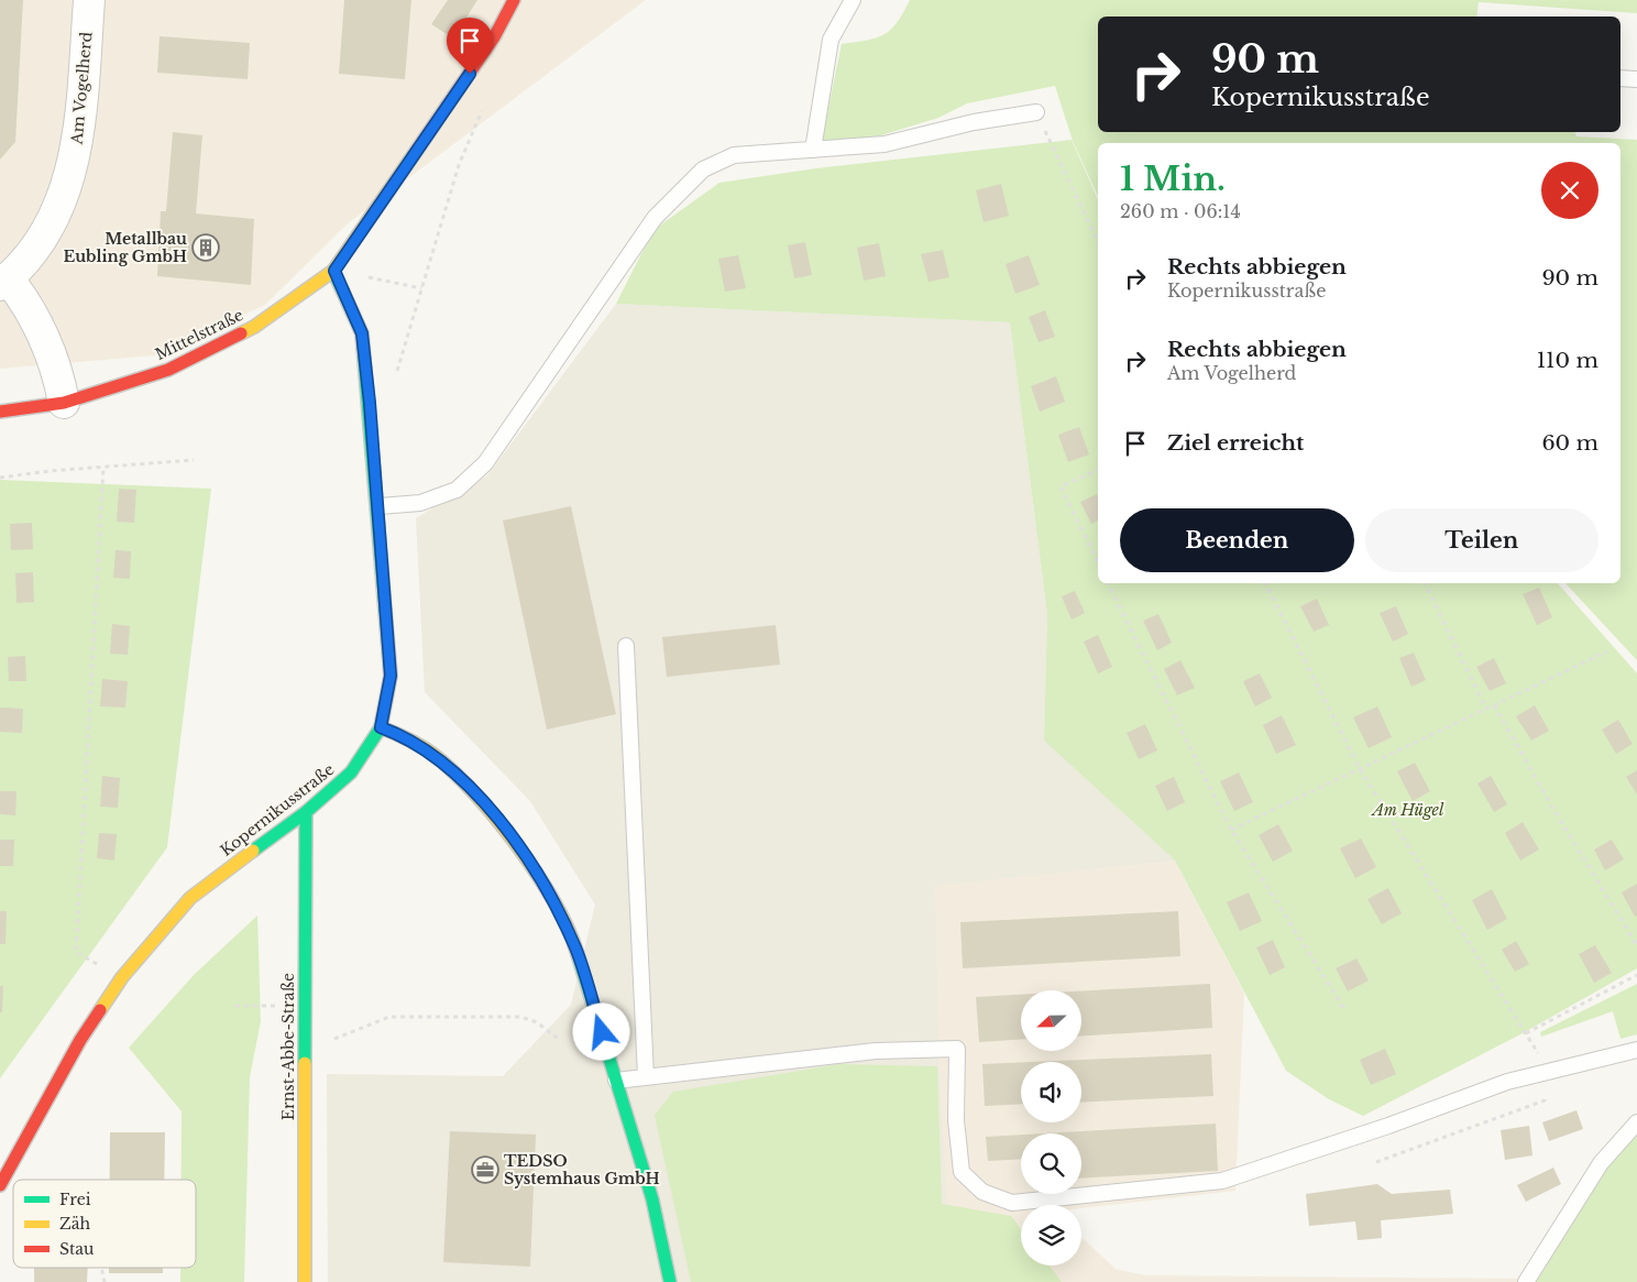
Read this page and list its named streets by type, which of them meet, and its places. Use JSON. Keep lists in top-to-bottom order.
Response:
{
  "streets": {
    "street": [
      "Am Vogelherd",
      "Mittelstraße",
      "Kopernikusstraße",
      "Ernst-Abbe-Straße"
    ]
  },
  "crossings": [
    ["Mittelstraße", "Kopernikusstraße"],
    ["Kopernikusstraße", "Ernst-Abbe-Straße"]
  ],
  "parks": ["Am Hügel"],
  "places": {
    "building": ["Metallbau Eubling GmbH"],
    "office": ["TEDSO Systemhaus GmbH"]
  },
  "legend": ["Frei", "Zäh", "Stau"],
  "north": "left",
  "page": {
    "turn": ["90 m", "Kopernikusstraße"],
    "heading": ["1 Min.", "260 m · 06:14"],
    "list": [
      {
        "name": "Rechts abbiegen",
        "note": "Kopernikusstraße",
        "value": "90 m"
      },
      {
        "name": "Rechts abbiegen",
        "note": "Am Vogelherd",
        "value": "110 m"
      },
      {
        "name": "Ziel erreicht",
        "value": "60 m"
      }
    ],
    "buttons": ["Beenden", "Teilen"]
  }
}
